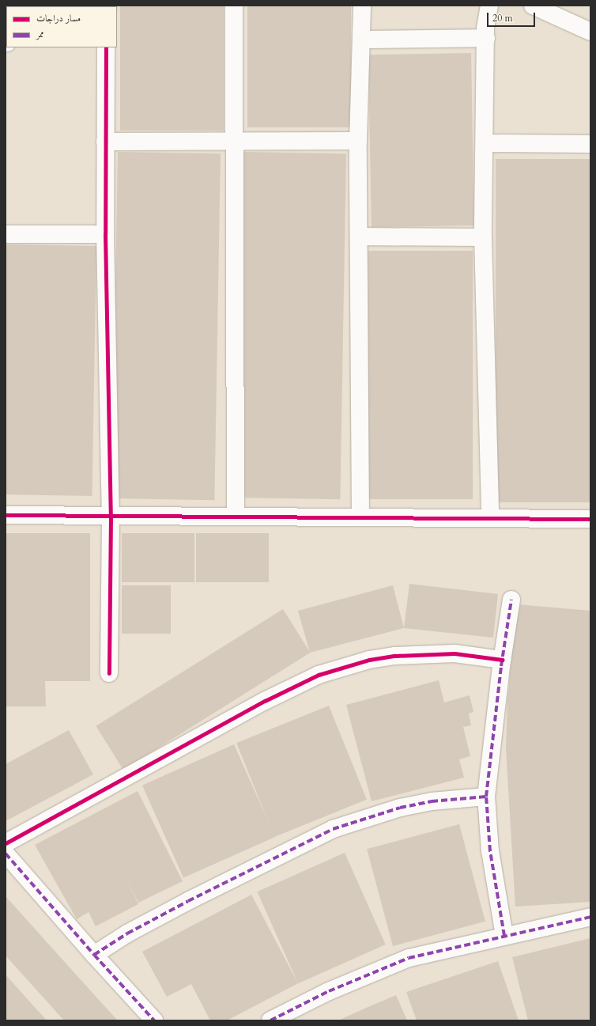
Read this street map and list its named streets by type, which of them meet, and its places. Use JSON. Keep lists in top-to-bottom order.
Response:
{
  "legend": ["مسار دراجات", "ممر"],
  "scale_bar": "20 m"
}
